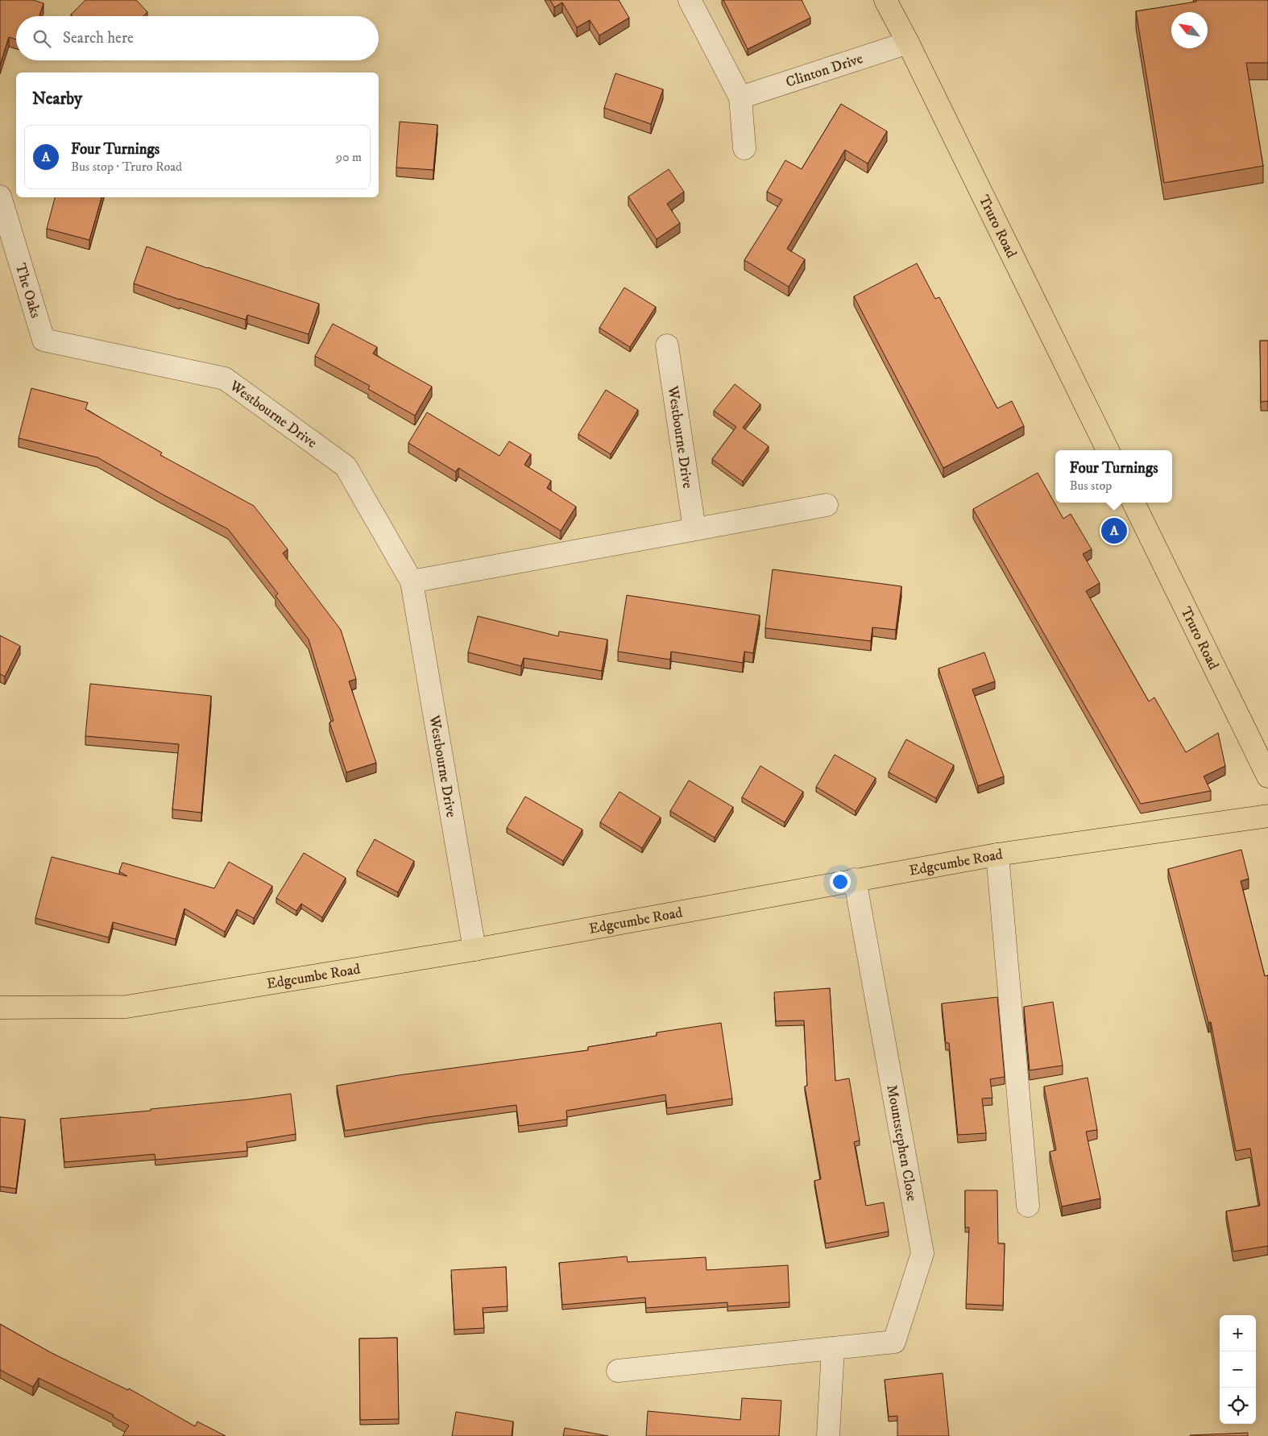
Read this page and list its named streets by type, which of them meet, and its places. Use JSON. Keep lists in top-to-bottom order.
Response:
{
  "streets": {
    "main road": ["Truro Road", "Edgcumbe Road"],
    "street": [
      "Clinton Drive",
      "The Oaks",
      "Westbourne Drive",
      "Mountstephen Close"
    ]
  },
  "crossings": [
    ["Clinton Drive", "Truro Road"],
    ["The Oaks", "Westbourne Drive"],
    ["Westbourne Drive", "Edgcumbe Road"],
    ["Edgcumbe Road", "Mountstephen Close"]
  ],
  "north": "top left",
  "page": {
    "search": "Search here",
    "heading": "Nearby",
    "list": [
      {
        "mark": "A",
        "name": "Four Turnings",
        "note": "Bus stop · Truro Road",
        "value": "90 m"
      }
    ],
    "popup": ["Four Turnings", "Bus stop"],
    "pins": "A",
    "map_buttons": ["+", "−"]
  }
}
